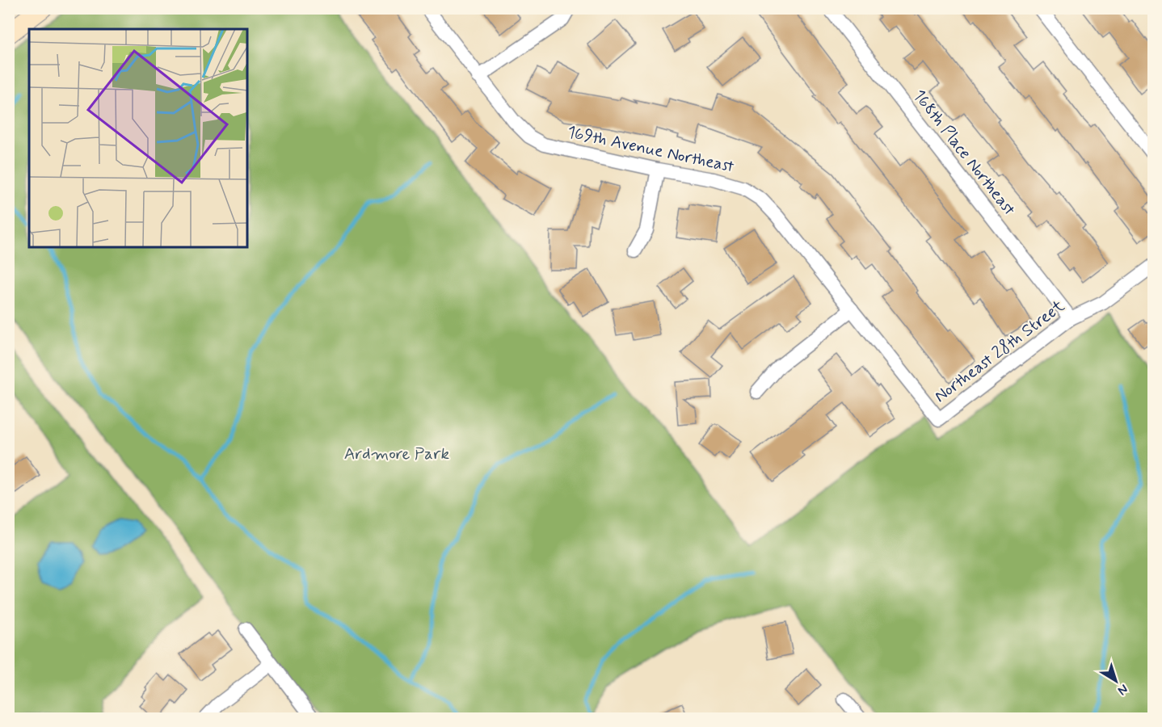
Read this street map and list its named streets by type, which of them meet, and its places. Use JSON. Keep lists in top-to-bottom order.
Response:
{
  "streets": {
    "street": ["169th Avenue Northeast", "168th Place Northeast", "Northeast 28th Street"]
  },
  "crossings": [
    ["169th Avenue Northeast", "Northeast 28th Street"],
    ["168th Place Northeast", "Northeast 28th Street"]
  ],
  "parks": ["Ardmore Park"],
  "north": "bottom right"
}
